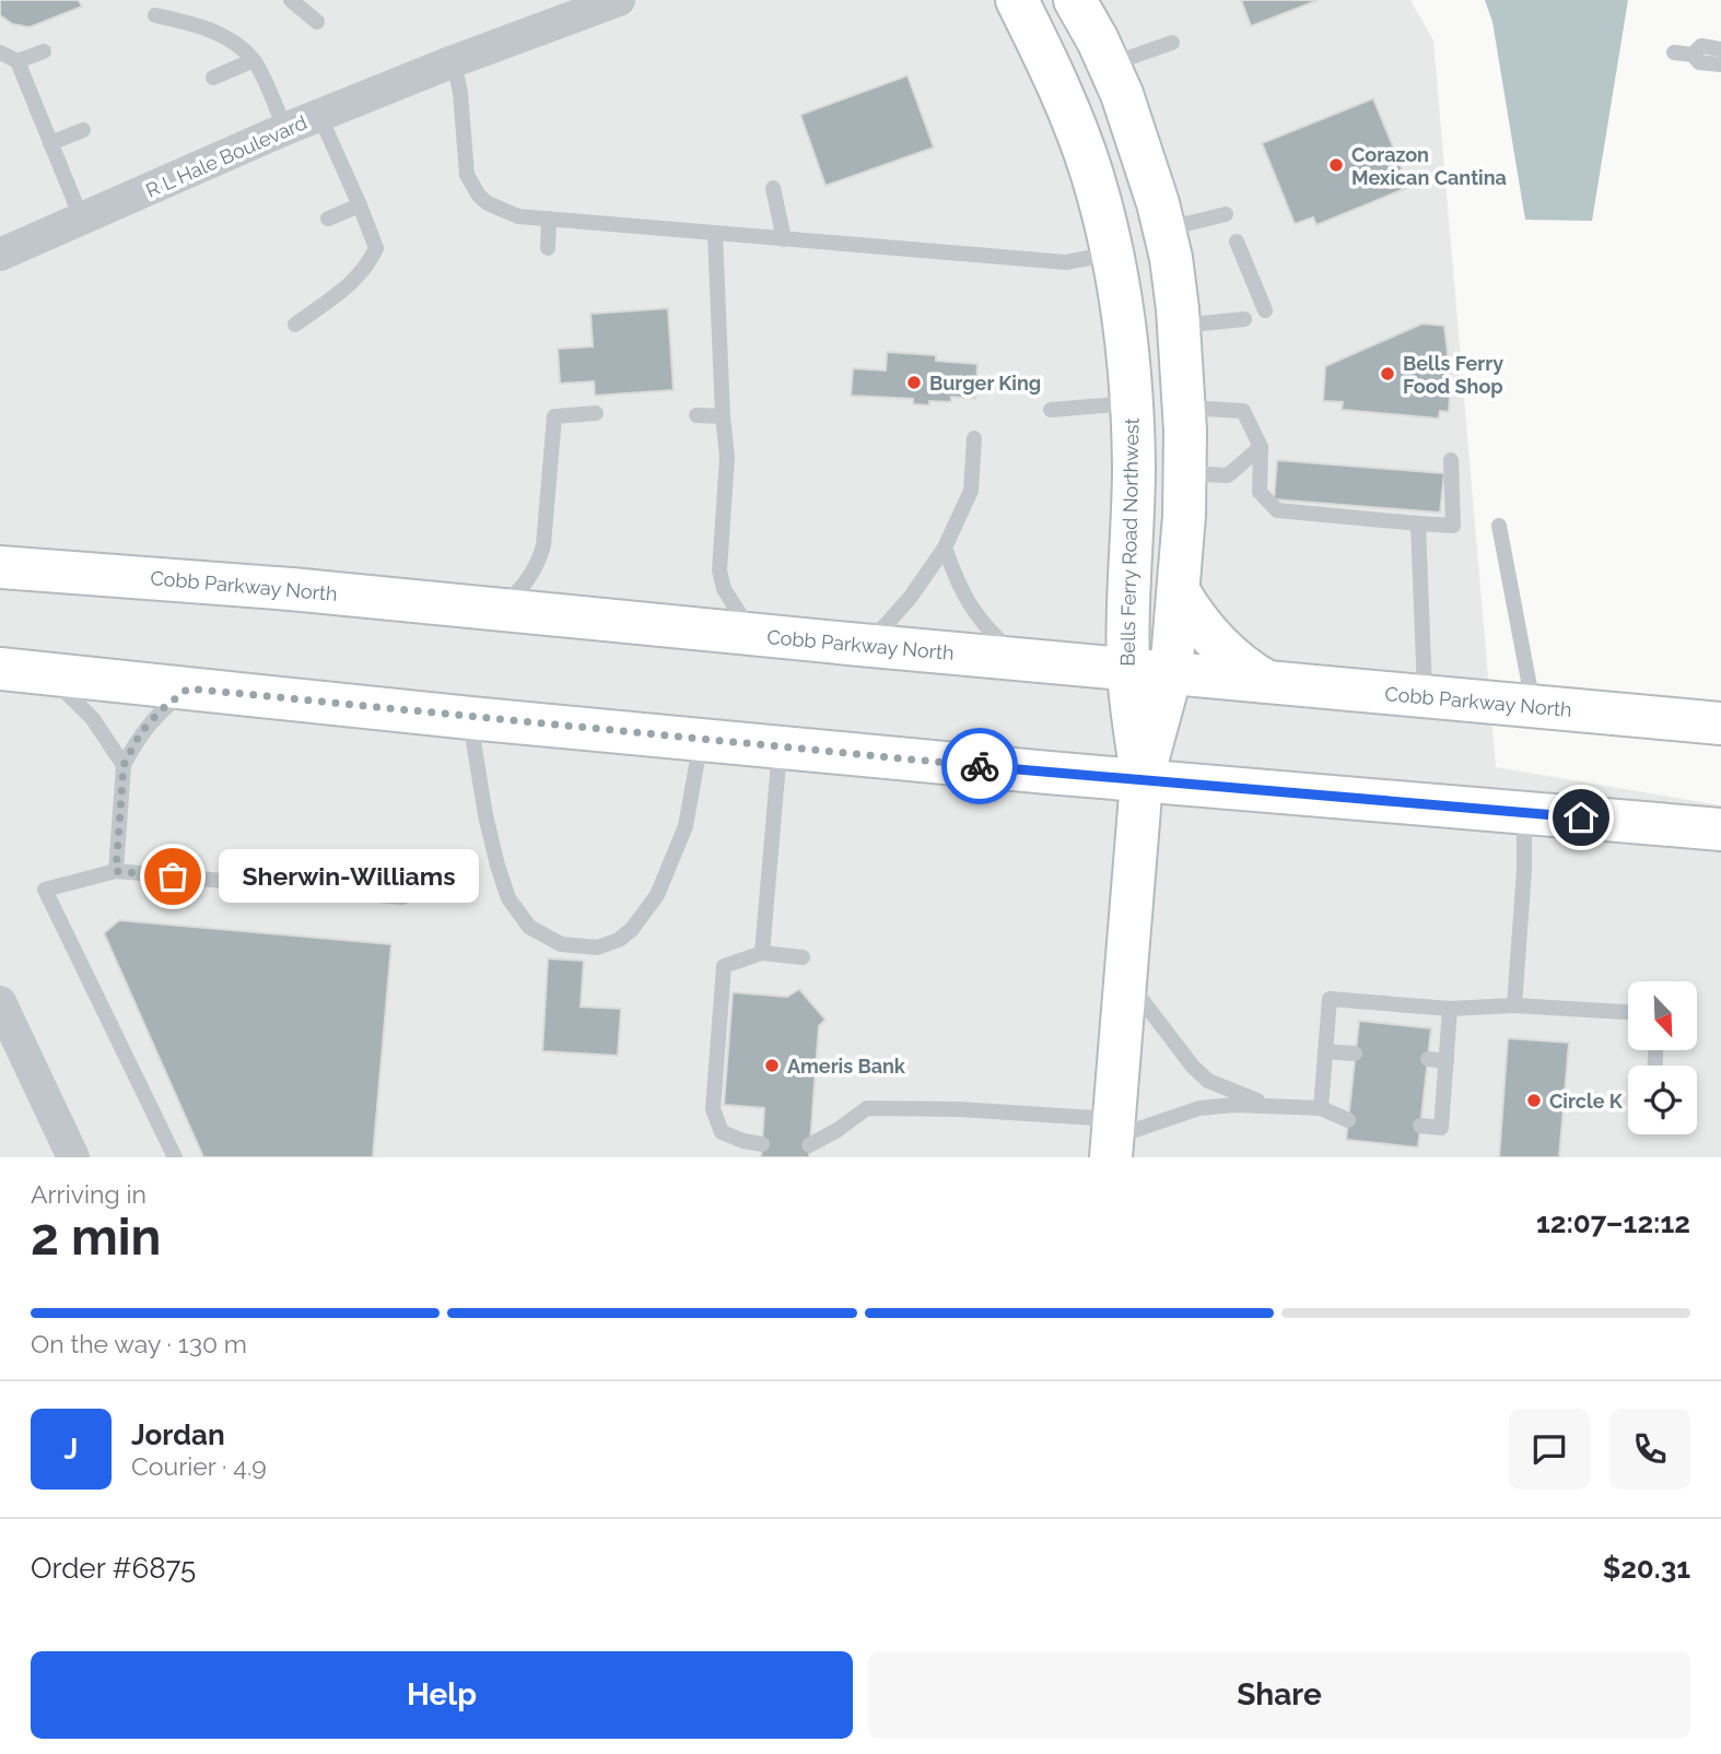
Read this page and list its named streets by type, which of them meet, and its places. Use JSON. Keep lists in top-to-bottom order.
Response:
{
  "streets": {
    "main road": ["Bells Ferry Road Northwest", "Cobb Parkway North"],
    "street": ["R L Hale Boulevard"]
  },
  "crossings": [
    ["Bells Ferry Road Northwest", "Cobb Parkway North"]
  ],
  "places": [
    "Corazon Mexican Cantina",
    "Bells Ferry Food Shop",
    "Burger King",
    "Sherwin-Williams",
    "Ameris Bank",
    "Circle K"
  ],
  "north": "bottom right",
  "page": {
    "bubble": "Sherwin-Williams",
    "heading": ["2 min", "Arriving in", "12:07–12:12"],
    "panel": [
      "Jordan",
      "Courier · 4.9",
      "Order #6875",
      "$20.31"
    ],
    "bar": "On the way · 130 m",
    "round": "J",
    "buttons": ["Help", "Share"]
  }
}
